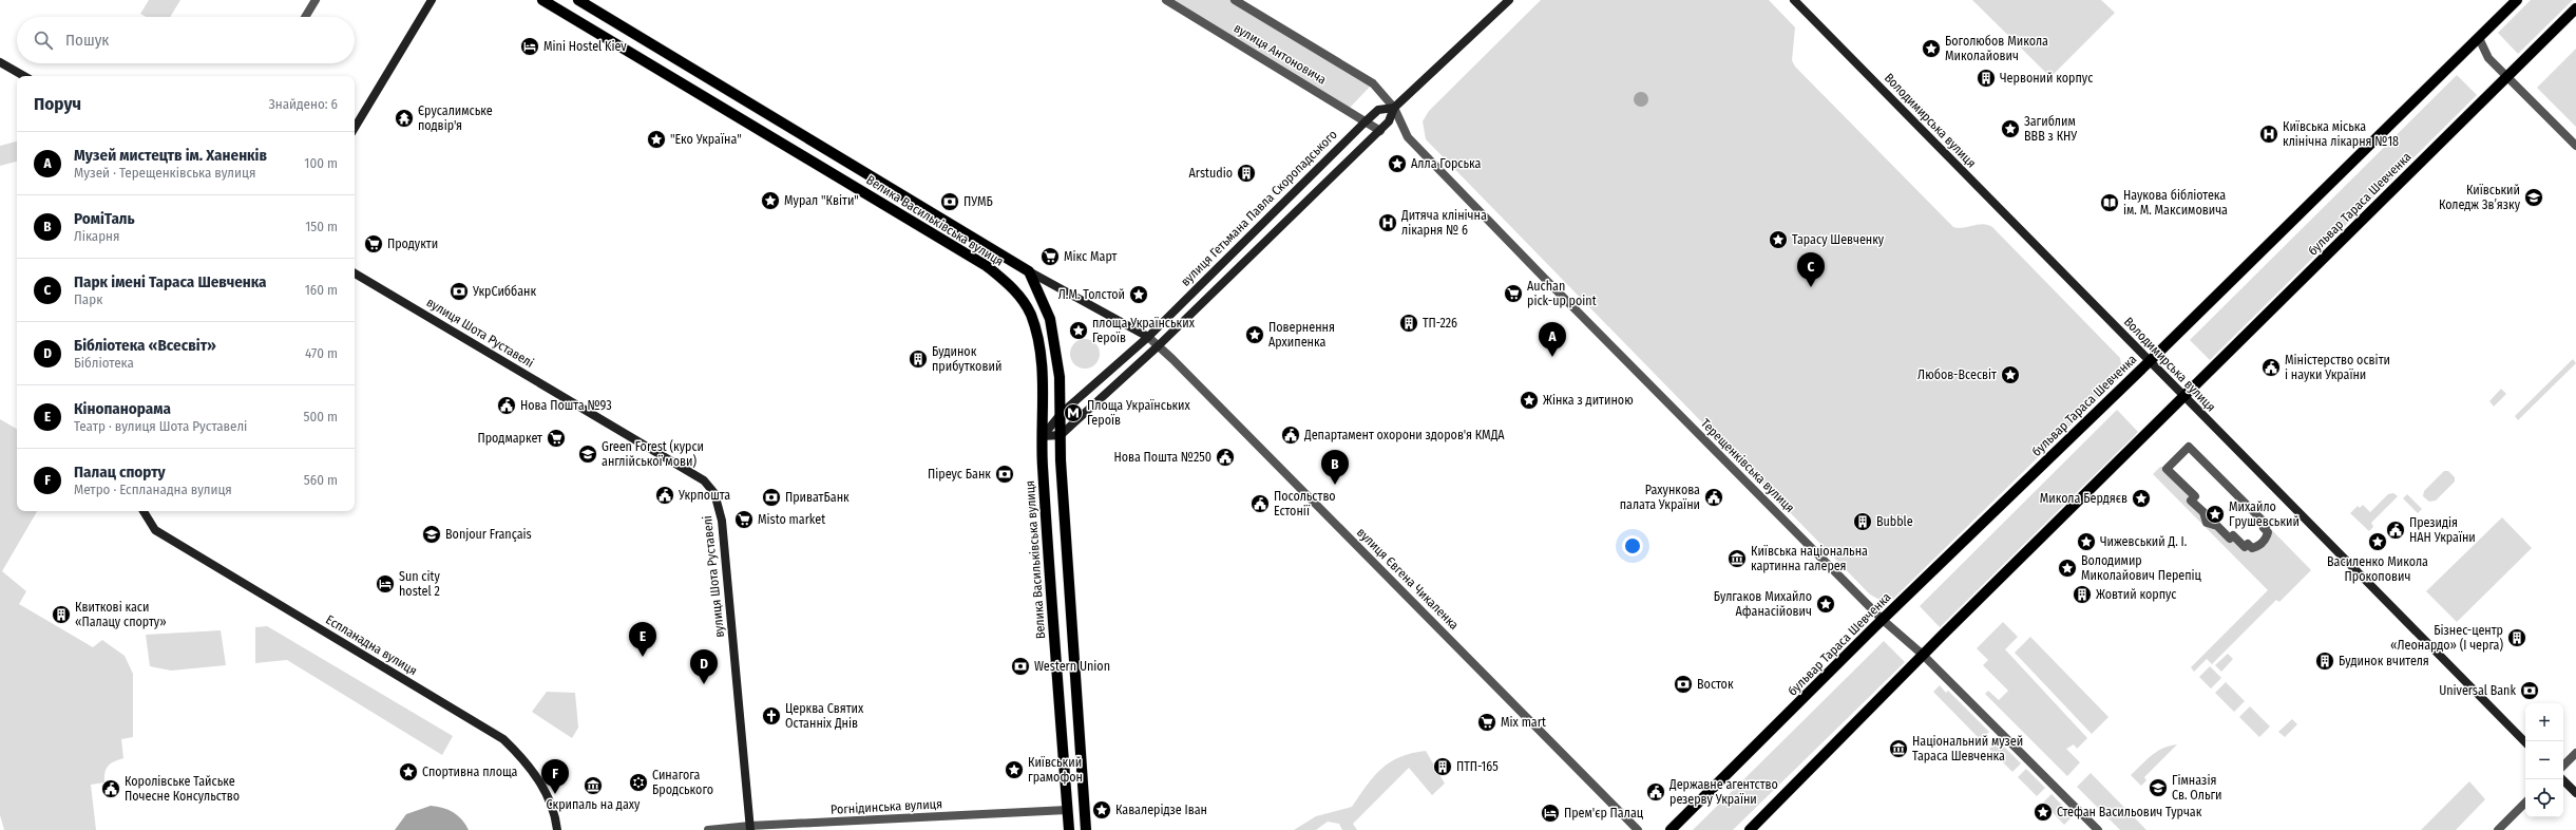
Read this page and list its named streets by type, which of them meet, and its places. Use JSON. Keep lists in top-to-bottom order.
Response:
{
  "streets": {
    "main road": [
      "Володимирська вулиця",
      "бульвар Тараса Шевченка",
      "вулиця Гетьмана Павла Скоропадського",
      "Велика Васильківська вулиця",
      "вулиця Шота Руставелі",
      "Еспланадна вулиця"
    ],
    "street": [
      "вулиця Антоновича",
      "Терещенківська вулиця",
      "вулиця Євгена Чикаленка",
      "Рогнідинська вулиця"
    ]
  },
  "crossings": [
    ["вулиця Антоновича", "вулиця Гетьмана Павла Скоропадського"],
    ["вулиця Антоновича", "Терещенківська вулиця"],
    ["Володимирська вулиця", "бульвар Тараса Шевченка"],
    ["бульвар Тараса Шевченка", "Терещенківська вулиця"],
    ["вулиця Гетьмана Павла Скоропадського", "Терещенківська вулиця"],
    ["вулиця Гетьмана Павла Скоропадського", "вулиця Євгена Чикаленка"],
    ["Велика Васильківська вулиця", "Рогнідинська вулиця"],
    ["вулиця Шота Руставелі", "Рогнідинська вулиця"]
  ],
  "places": {
    "hotel": ["Mini Hostel Kiev", "Sun city hostel 2", "Прем'єр Палац"],
    "place": [
      "Боголюбов Микола Миколайович",
      "Загиблим ВВВ з КНУ",
      "\"Еко Україна\"",
      "Алла Горська",
      "Мурал \"Квіти\"",
      "Тарасу Шевченку",
      "Л.М. Толстой",
      "площа Українських Героїв",
      "Повернення Архипенка",
      "Любов-Всесвіт",
      "Жінка з дитиною",
      "Микола Бердяєв",
      "Михайло Грушевський",
      "Чижевський Д. І.",
      "Василенко Микола Прокопович",
      "Володимир Миколайович Перепіц",
      "Булгаков Михайло Афанасійович",
      "Київський грамофон",
      "Спортивна площа",
      "Кавалерідзе Іван",
      "Стефан Васильович Турчак"
    ],
    "building": [
      "Червоний корпус",
      "Arstudio",
      "ТП-226",
      "Будинок прибутковий",
      "Bubble",
      "Жовтий корпус",
      "Квиткові каси «Палацу спорту»",
      "Бізнес-центр «Леонардо» (I черга)",
      "Будинок вчителя",
      "ПТП-165"
    ],
    "temple": ["Єрусалимське подвір'я"],
    "hospital": ["Київська міська клінічна лікарня №18", "Дитяча клінічна лікарня № 6"],
    "school or university": [
      "Київський Коледж Зв’язку",
      "Green Forest (курси англійської мови)",
      "Bonjour Français",
      "Гімназія Св. Ольги"
    ],
    "bank": [
      "ПУМБ",
      "УкрСиббанк",
      "Піреус Банк",
      "ПриватБанк",
      "Western Union",
      "Восток",
      "Universal Bank"
    ],
    "library": ["Наукова бібліотека ім. М. Максимовича"],
    "supermarket": [
      "Продукти",
      "Мікс Март",
      "Auchan pick-up point",
      "Продмаркет",
      "Misto market",
      "Mix mart"
    ],
    "public building": [
      "Міністерство освіти і науки України",
      "Нова Пошта №93",
      "Департамент охорони здоров'я КМДА",
      "Нова Пошта №250",
      "Укрпошта",
      "Рахункова палата України",
      "Посольство Естонії",
      "Президія НАН України",
      "Королівське Тайське Почесне Консульство",
      "Державне агентство резерву України"
    ],
    "metro station": ["Площа Українських Героїв"],
    "museum": ["Київська національна картинна галерея", "Національний музей Тараса Шевченка", "Скрипаль на даху"],
    "church": ["Церква Святих Останніх Днів"],
    "synagogue": ["Синагога Бродського"]
  },
  "page": {
    "search": "Пошук",
    "heading": ["Поруч", "Знайдено: 6"],
    "list": [
      {
        "mark": "A",
        "name": "Музей мистецтв ім. Ханенків",
        "note": "Музей · Терещенківська вулиця",
        "value": "100 m"
      },
      {
        "mark": "B",
        "name": "РоміТаль",
        "note": "Лікарня",
        "value": "150 m"
      },
      {
        "mark": "C",
        "name": "Парк імені Тараса Шевченка",
        "note": "Парк",
        "value": "160 m"
      },
      {
        "mark": "D",
        "name": "Бібліотека «Всесвіт»",
        "note": "Бібліотека",
        "value": "470 m"
      },
      {
        "mark": "E",
        "name": "Кінопанорама",
        "note": "Театр · вулиця Шота Руставелі",
        "value": "500 m"
      },
      {
        "mark": "F",
        "name": "Палац спорту",
        "note": "Метро · Еспланадна вулиця",
        "value": "560 m"
      }
    ],
    "pins": [
      "C",
      "A",
      "B",
      "E",
      "D",
      "F"
    ],
    "map_buttons": ["+", "−"]
  }
}
